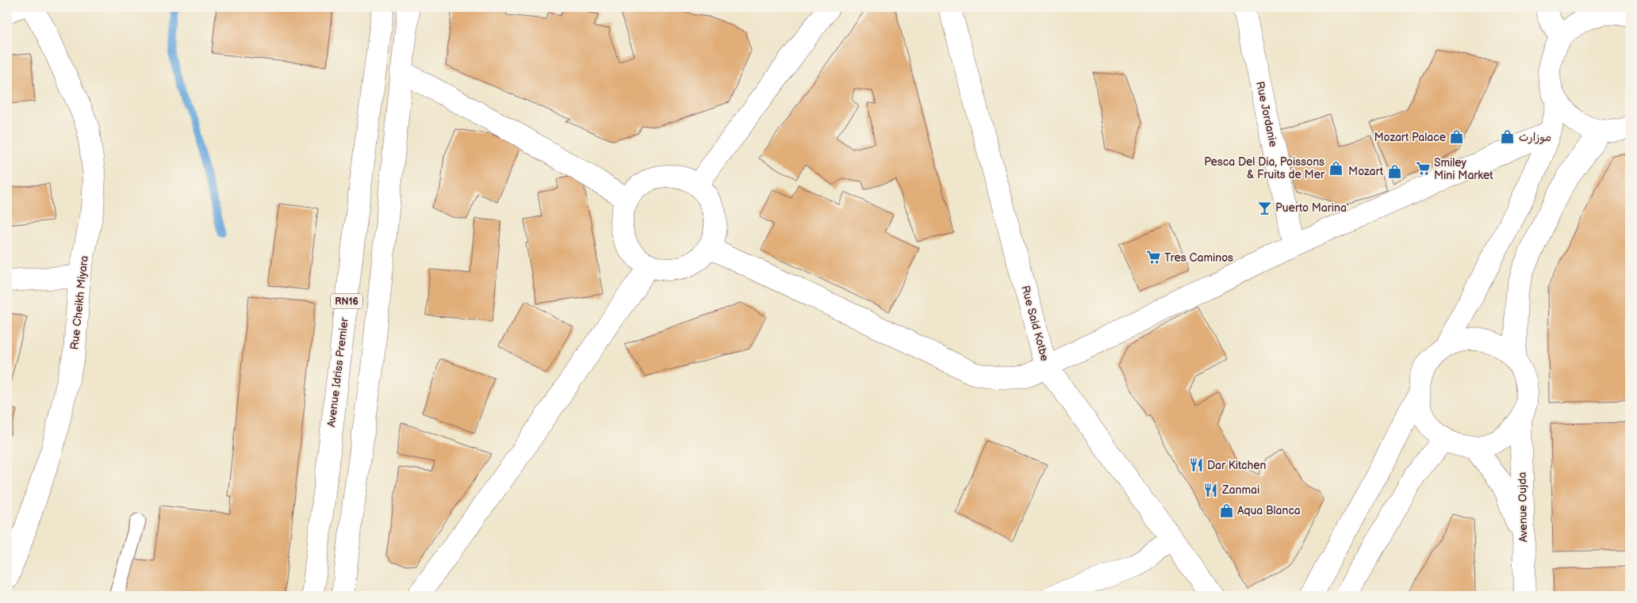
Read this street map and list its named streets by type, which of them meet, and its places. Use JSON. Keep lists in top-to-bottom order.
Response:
{
  "streets": {
    "street": [
      "Rue Jordanie",
      "RN16",
      "Rue Cheikh Miyara",
      "Rue Said Kotbe",
      "Avenue Idriss Premier",
      "Avenue Oujda"
    ]
  },
  "places": {
    "shop": [
      "Mozart Palace",
      "موزارت",
      "Pesca Del Dia, Poissons & Fruits de Mer",
      "Mozart",
      "Aqua Blanca"
    ],
    "supermarket": ["Smiley Mini Market", "Tres Caminos"],
    "bar": ["Puerto Marina"],
    "restaurant": ["Dar Kitchen", "Zanmai"]
  }
}
